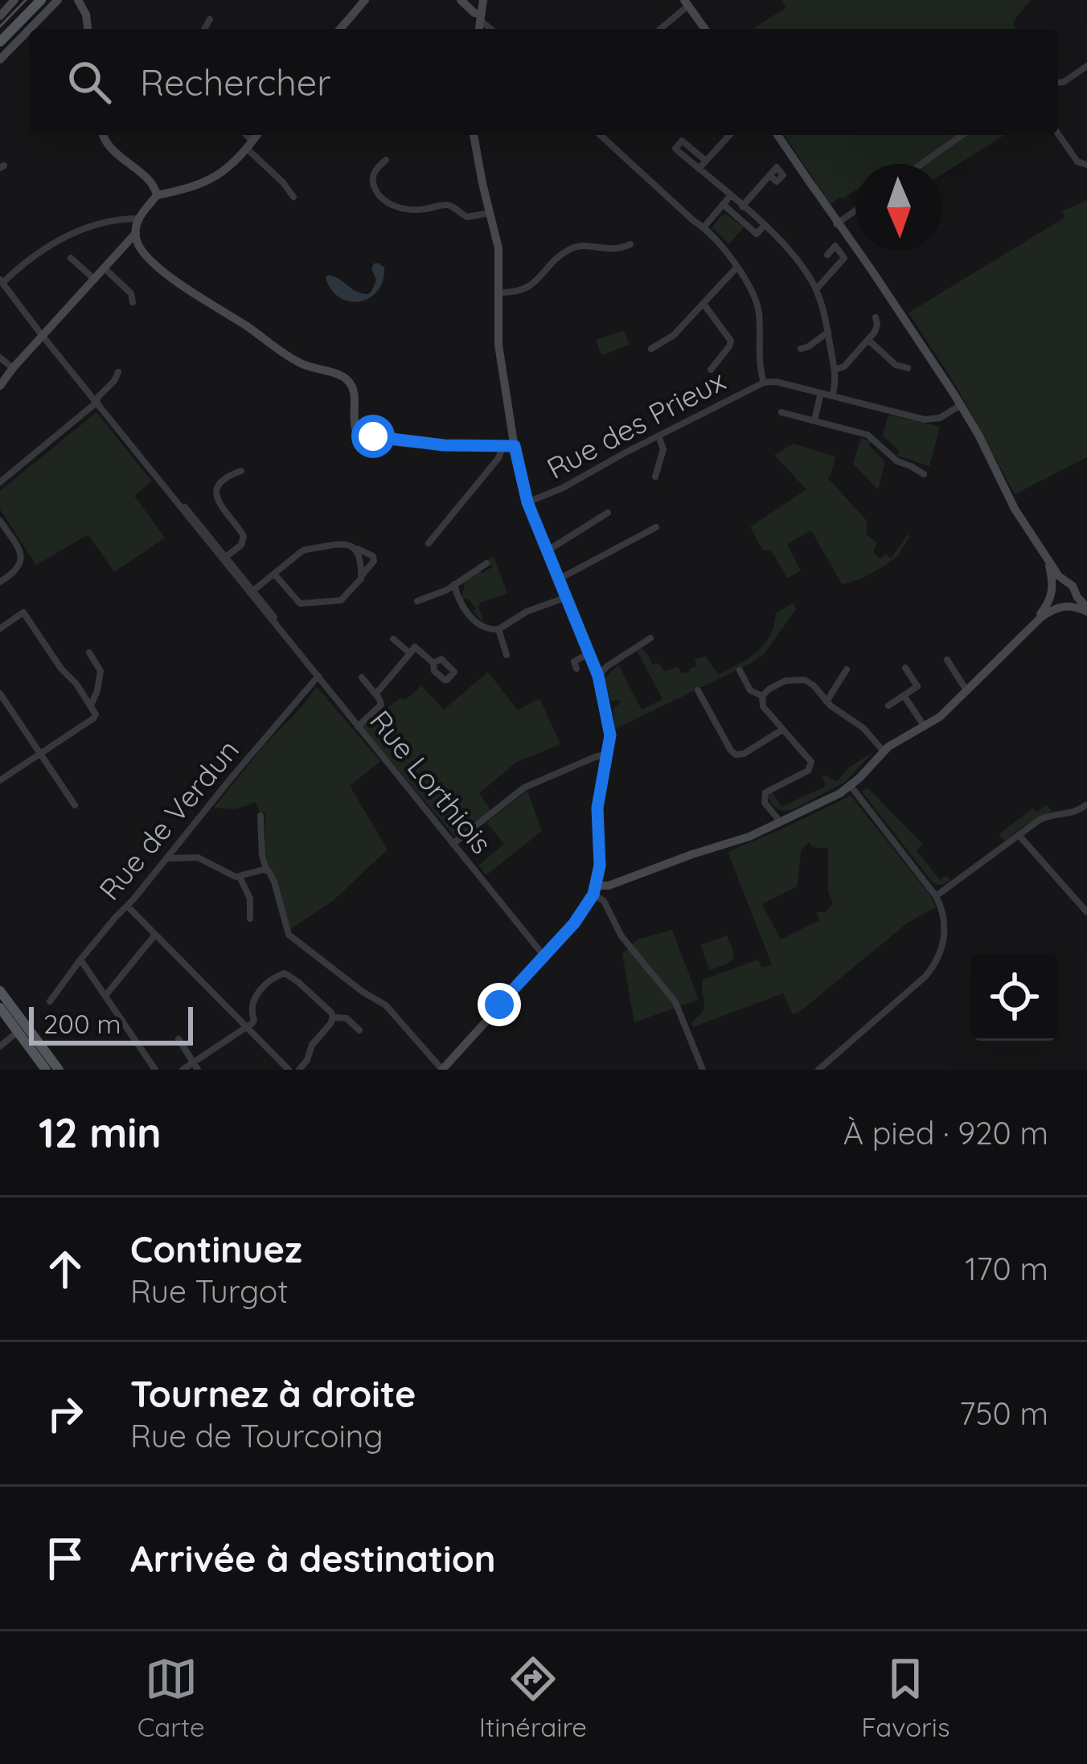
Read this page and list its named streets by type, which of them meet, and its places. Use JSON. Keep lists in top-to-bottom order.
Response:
{
  "streets": {
    "street": ["Rue des Prieux", "Rue Lorthiois", "Rue de Verdun"]
  },
  "crossings": [
    ["Rue Lorthiois", "Rue de Verdun"]
  ],
  "scale_bar": "200 m",
  "north": "bottom",
  "page": {
    "search": "Rechercher",
    "scale": "200 m",
    "heading": ["12 min", "À pied · 920 m"],
    "list": [
      ["Continuez", "Rue Turgot", "170 m"],
      ["Tournez à droite", "Rue de Tourcoing", "750 m"],
      "Arrivée à destination"
    ],
    "nav": ["Carte", "Itinéraire", "Favoris"]
  }
}
